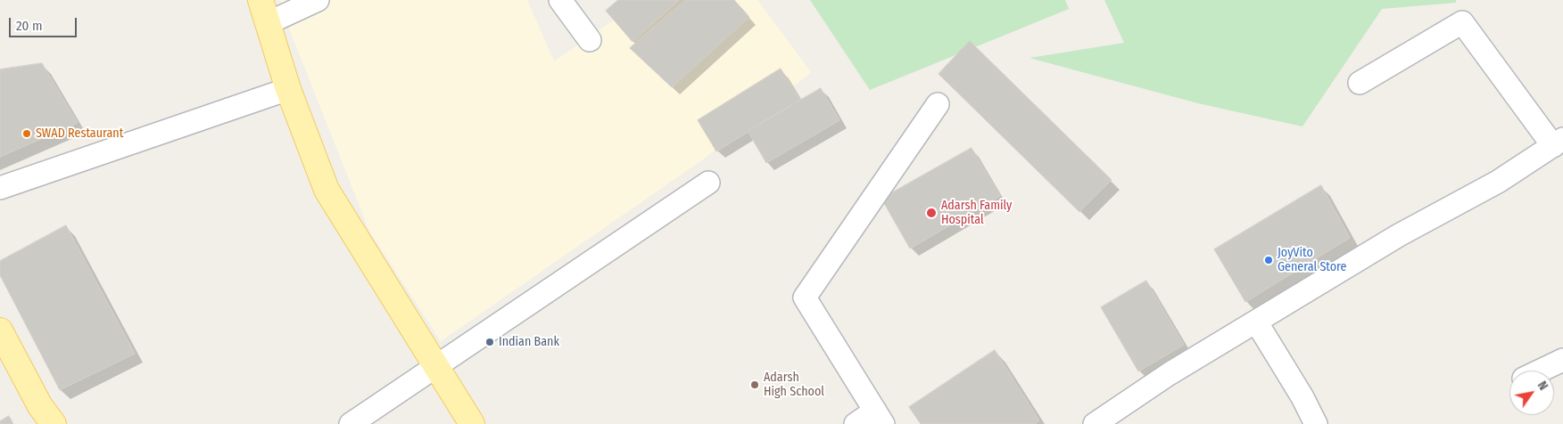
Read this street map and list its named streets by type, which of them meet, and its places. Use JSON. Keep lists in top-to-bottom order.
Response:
{
  "places": [
    "SWAD Restaurant",
    "Adarsh Family Hospital",
    "JoyVito General Store",
    "Indian Bank",
    "Adarsh High School"
  ],
  "scale_bar": "20 m",
  "north": "top right"
}
